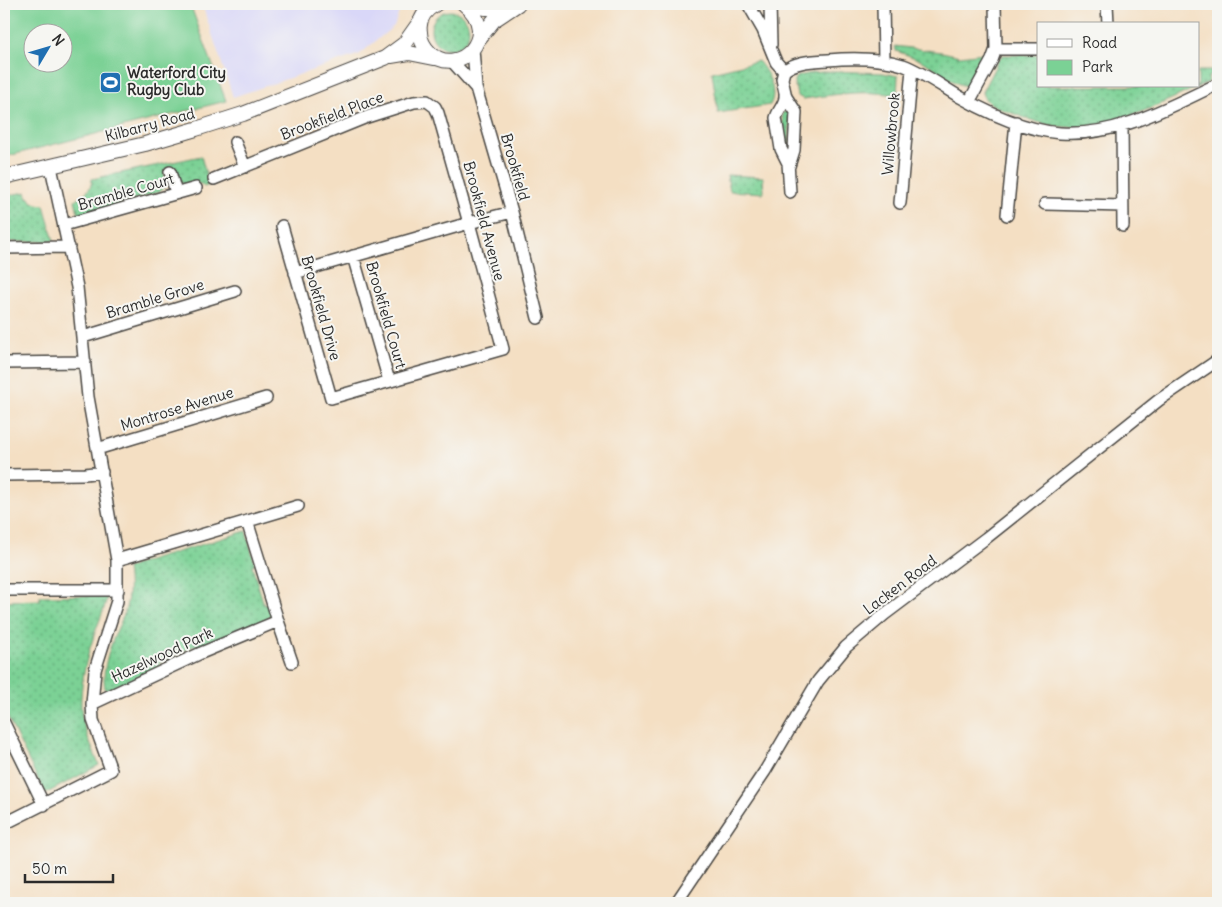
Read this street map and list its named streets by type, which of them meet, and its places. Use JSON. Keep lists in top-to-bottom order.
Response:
{
  "streets": {
    "street": [
      "Brookfield Place",
      "Kilbarry Road",
      "Willowbrook",
      "Brookfield",
      "Bramble Court",
      "Brookfield Avenue",
      "Bramble Grove",
      "Brookfield Drive",
      "Brookfield Court",
      "Montrose Avenue",
      "Lacken Road",
      "Hazelwood Park"
    ]
  },
  "crossings": [
    ["Brookfield Place", "Brookfield Avenue"],
    ["Kilbarry Road", "Brookfield"],
    ["Kilbarry Road", "Hazelwood Park"],
    ["Brookfield", "Brookfield Avenue"],
    ["Brookfield", "Brookfield Court"],
    ["Bramble Court", "Hazelwood Park"],
    ["Brookfield Avenue", "Brookfield Court"],
    ["Bramble Grove", "Hazelwood Park"],
    ["Brookfield Drive", "Brookfield Court"],
    ["Montrose Avenue", "Hazelwood Park"]
  ],
  "places": {
    "sports": ["Waterford City Rugby Club"]
  },
  "legend": ["Road", "Park"],
  "scale_bar": "50 m",
  "north": "top right"
}
